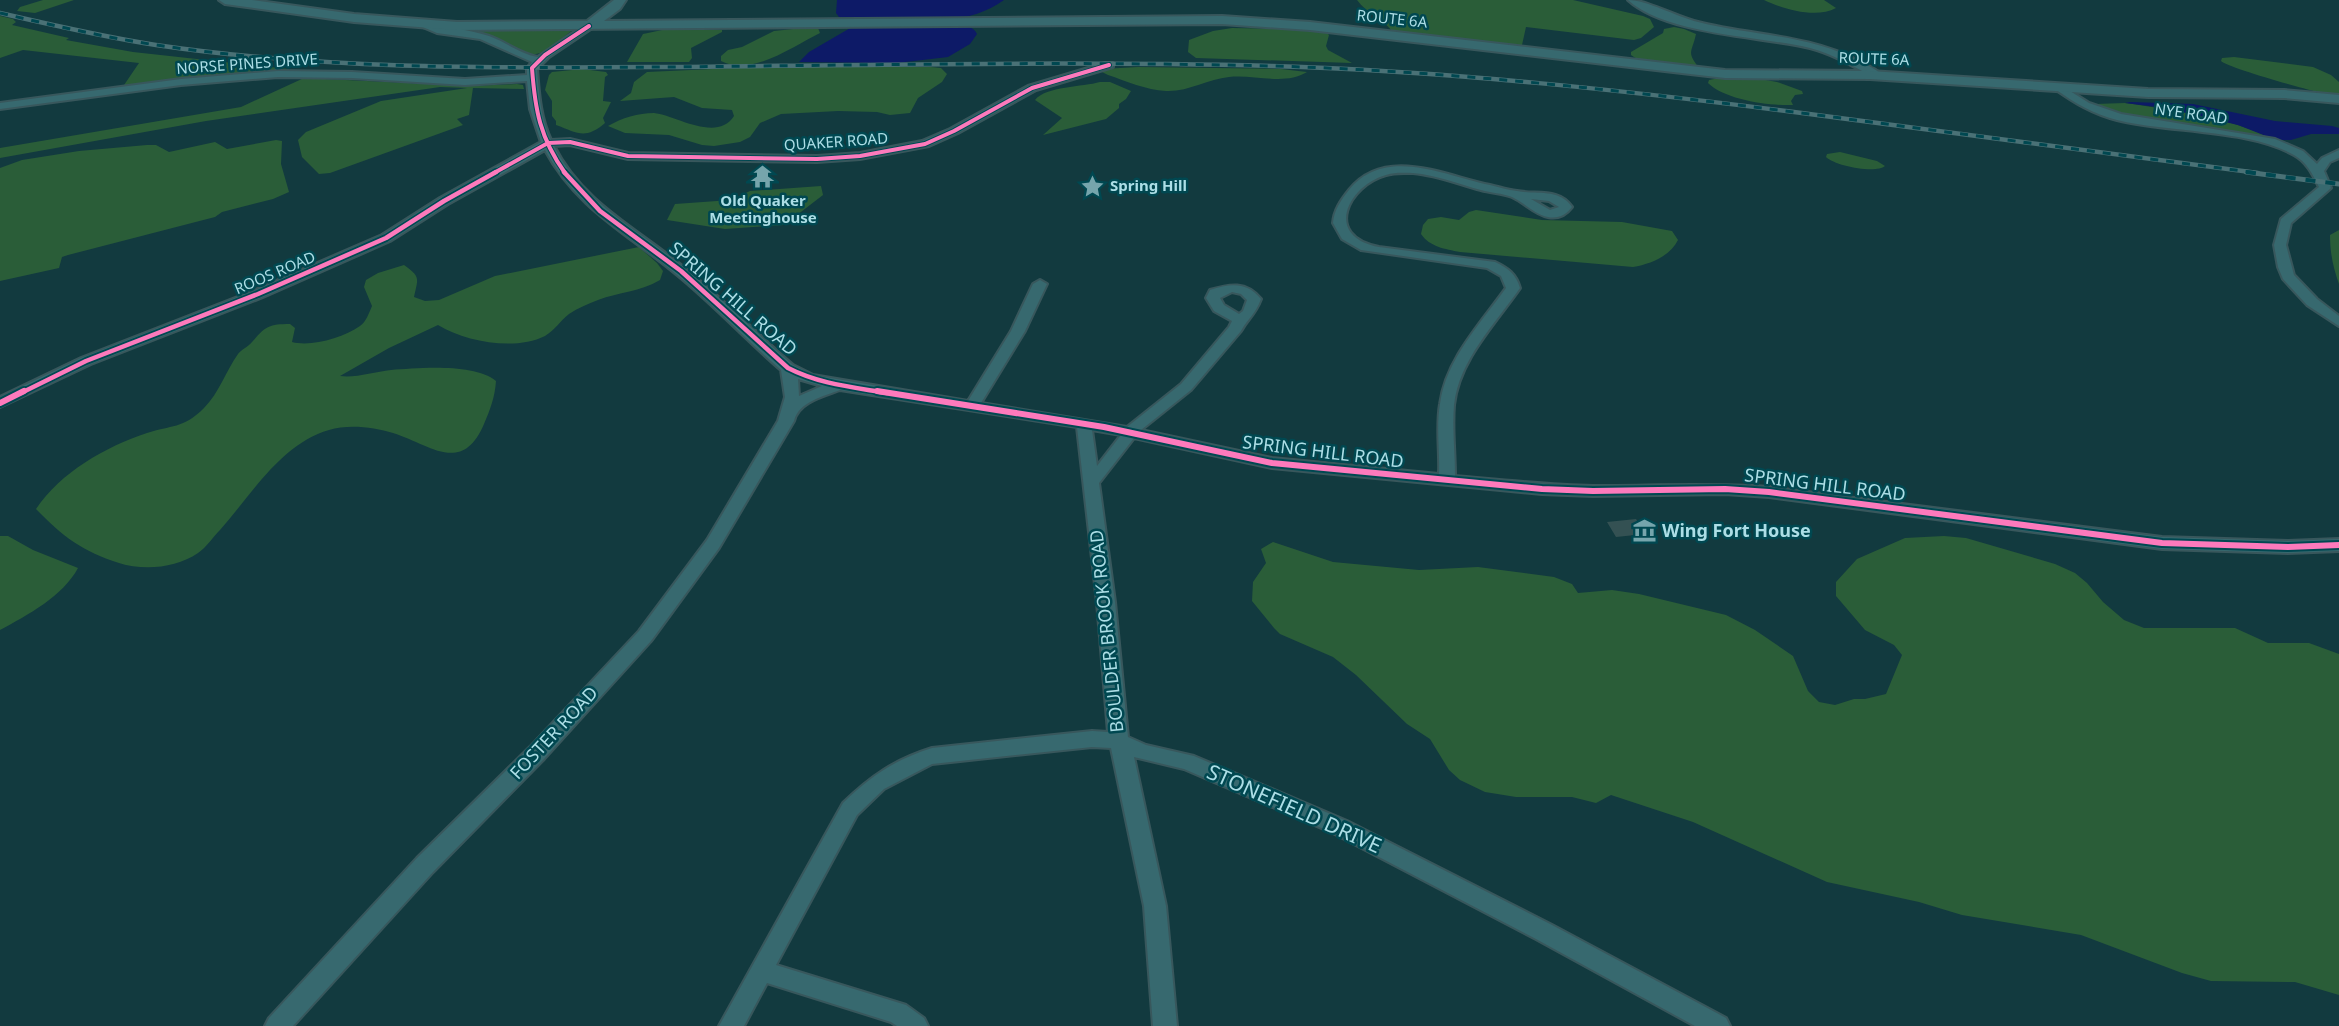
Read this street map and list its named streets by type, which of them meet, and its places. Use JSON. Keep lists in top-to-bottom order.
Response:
{
  "streets": {
    "main road": ["ROUTE 6A"],
    "street": [
      "NORSE PINES DRIVE",
      "NYE ROAD",
      "QUAKER ROAD",
      "ROOS ROAD",
      "SPRING HILL ROAD",
      "BOULDER BROOK ROAD",
      "FOSTER ROAD",
      "STONEFIELD DRIVE"
    ]
  },
  "crossings": [
    ["ROUTE 6A", "NYE ROAD"],
    ["NORSE PINES DRIVE", "SPRING HILL ROAD"],
    ["QUAKER ROAD", "ROOS ROAD"],
    ["QUAKER ROAD", "SPRING HILL ROAD"],
    ["ROOS ROAD", "SPRING HILL ROAD"],
    ["SPRING HILL ROAD", "BOULDER BROOK ROAD"],
    ["SPRING HILL ROAD", "FOSTER ROAD"],
    ["BOULDER BROOK ROAD", "STONEFIELD DRIVE"]
  ],
  "places": {
    "temple": ["Old Quaker Meetinghouse"],
    "place": ["Spring Hill"],
    "museum": ["Wing Fort House"]
  }
}
